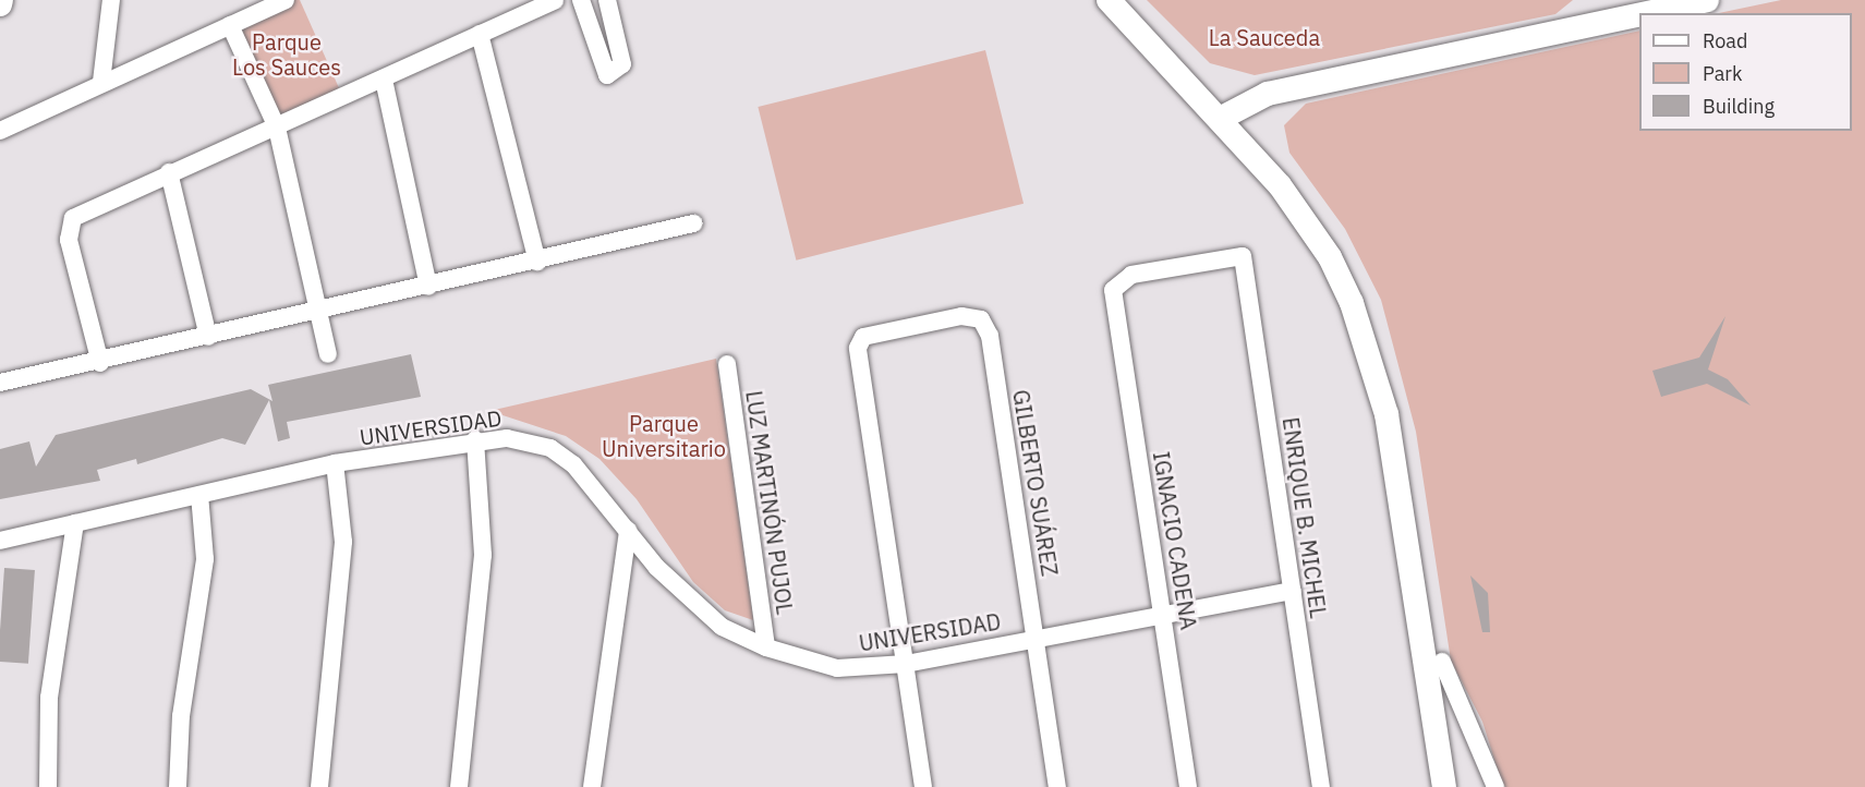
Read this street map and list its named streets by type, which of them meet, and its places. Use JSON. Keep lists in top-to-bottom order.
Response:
{
  "streets": {
    "street": [
      "UNIVERSIDAD",
      "GILBERTO SUÁREZ",
      "LUZ MARTINÓN PUJOL",
      "ENRIQUE B. MICHEL",
      "IGNACIO CADENA"
    ]
  },
  "crossings": [
    ["UNIVERSIDAD", "GILBERTO SUÁREZ"],
    ["UNIVERSIDAD", "LUZ MARTINÓN PUJOL"],
    ["UNIVERSIDAD", "ENRIQUE B. MICHEL"],
    ["UNIVERSIDAD", "IGNACIO CADENA"],
    ["ENRIQUE B. MICHEL", "IGNACIO CADENA"]
  ],
  "parks": ["La Sauceda", "Parque Los Sauces", "Parque Universitario"],
  "legend": ["Road", "Park", "Building"]
}
